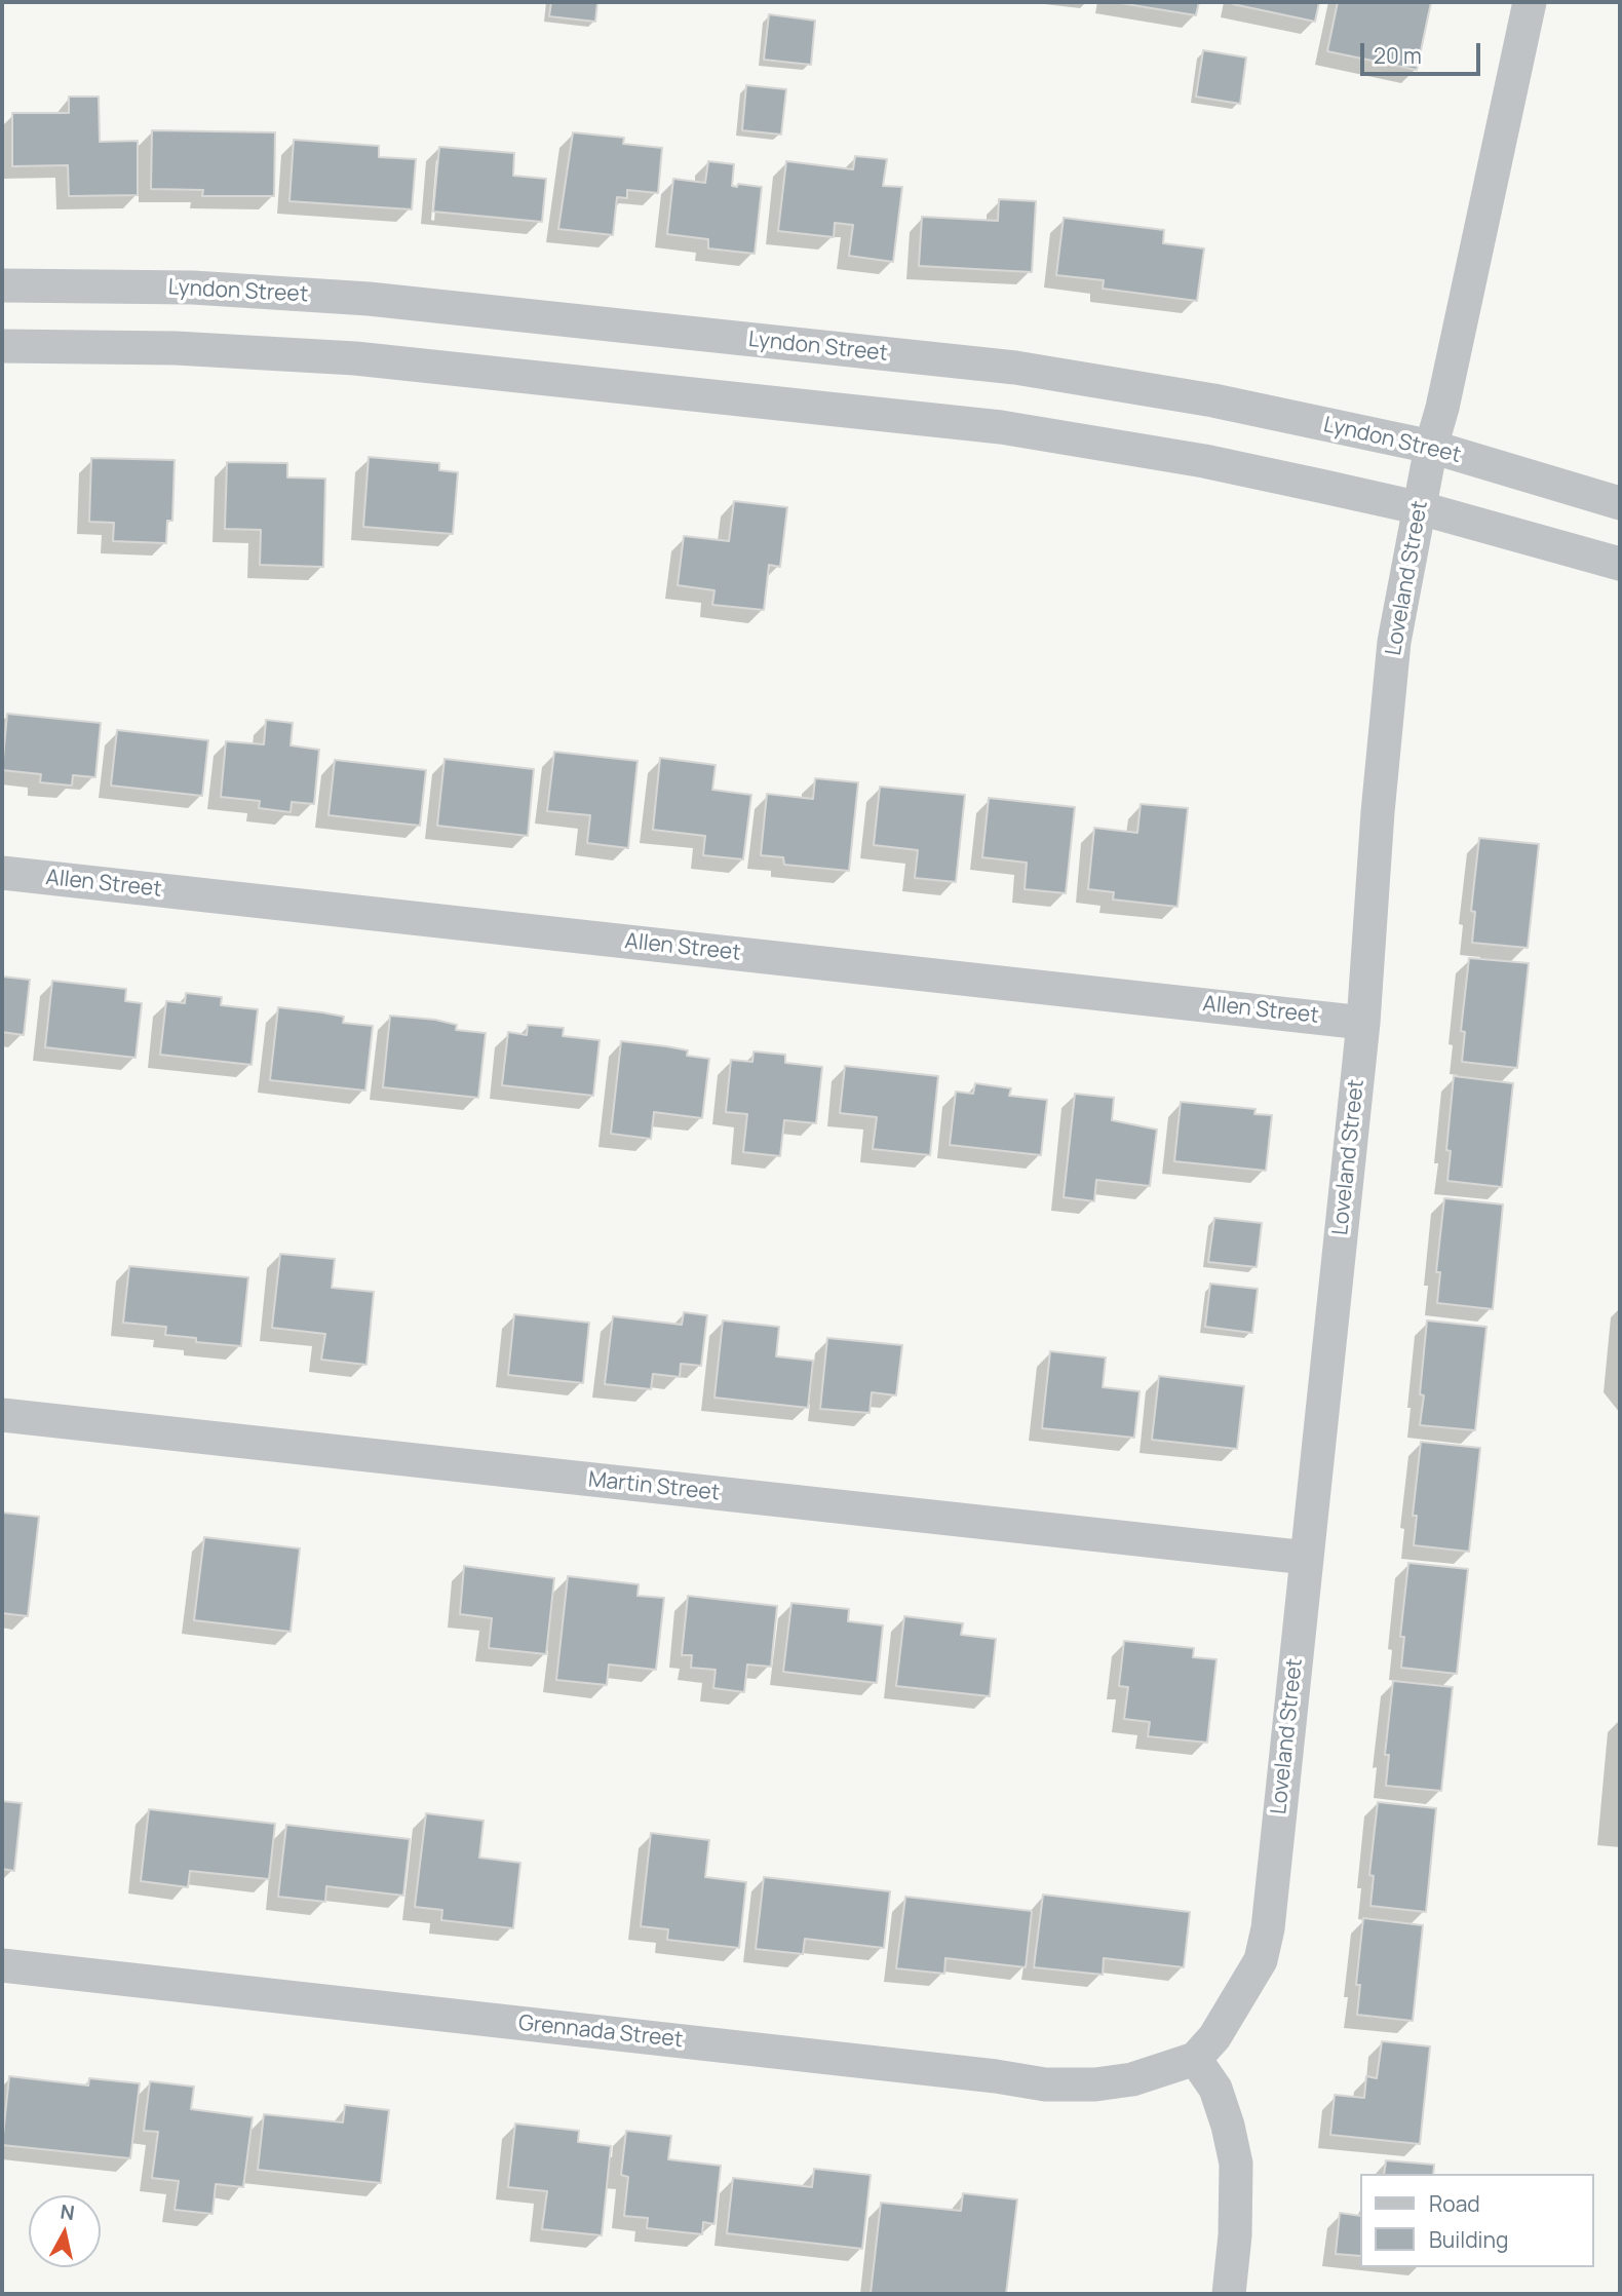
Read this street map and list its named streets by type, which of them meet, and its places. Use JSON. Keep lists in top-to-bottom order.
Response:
{
  "streets": {
    "street": [
      "Lyndon Street",
      "Loveland Street",
      "Allen Street",
      "Martin Street",
      "Grennada Street"
    ]
  },
  "crossings": [
    ["Lyndon Street", "Loveland Street"],
    ["Loveland Street", "Allen Street"],
    ["Loveland Street", "Martin Street"],
    ["Loveland Street", "Grennada Street"]
  ],
  "legend": ["Road", "Building"],
  "scale_bar": "20 m",
  "north": "top"
}
